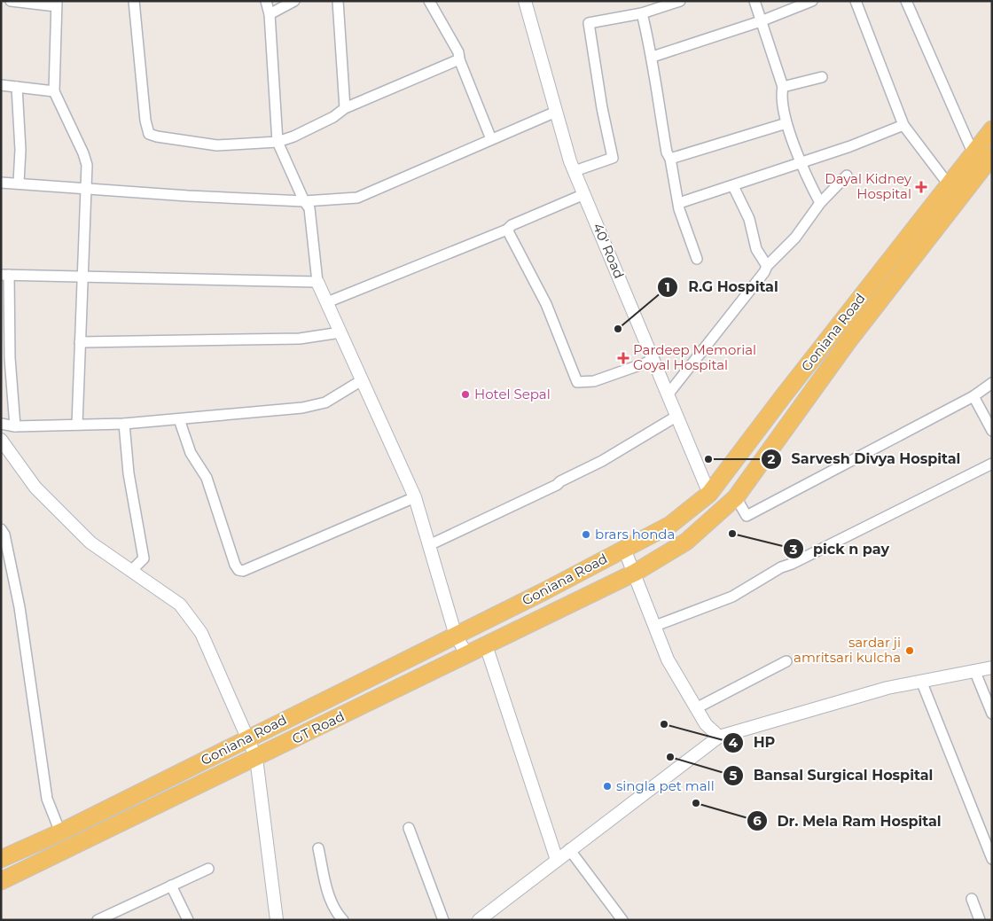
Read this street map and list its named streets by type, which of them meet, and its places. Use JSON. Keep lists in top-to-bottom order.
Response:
{
  "streets": {
    "main road": ["Goniana Road", "GT Road"],
    "street": ["40' Road"]
  },
  "crossings": [
    ["40' Road", "Goniana Road"],
    ["Goniana Road", "GT Road"]
  ],
  "places": {
    "health": ["Dayal Kidney Hospital", "Pardeep Memorial Goyal Hospital"],
    "other": [
      "R.G Hospital",
      "Hotel Sepal",
      "Sarvesh Divya Hospital",
      "pick n pay",
      "brars honda",
      "sardar ji amritsari kulcha",
      "HP",
      "Bansal Surgical Hospital",
      "singla pet mall",
      "Dr. Mela Ram Hospital"
    ]
  }
}
